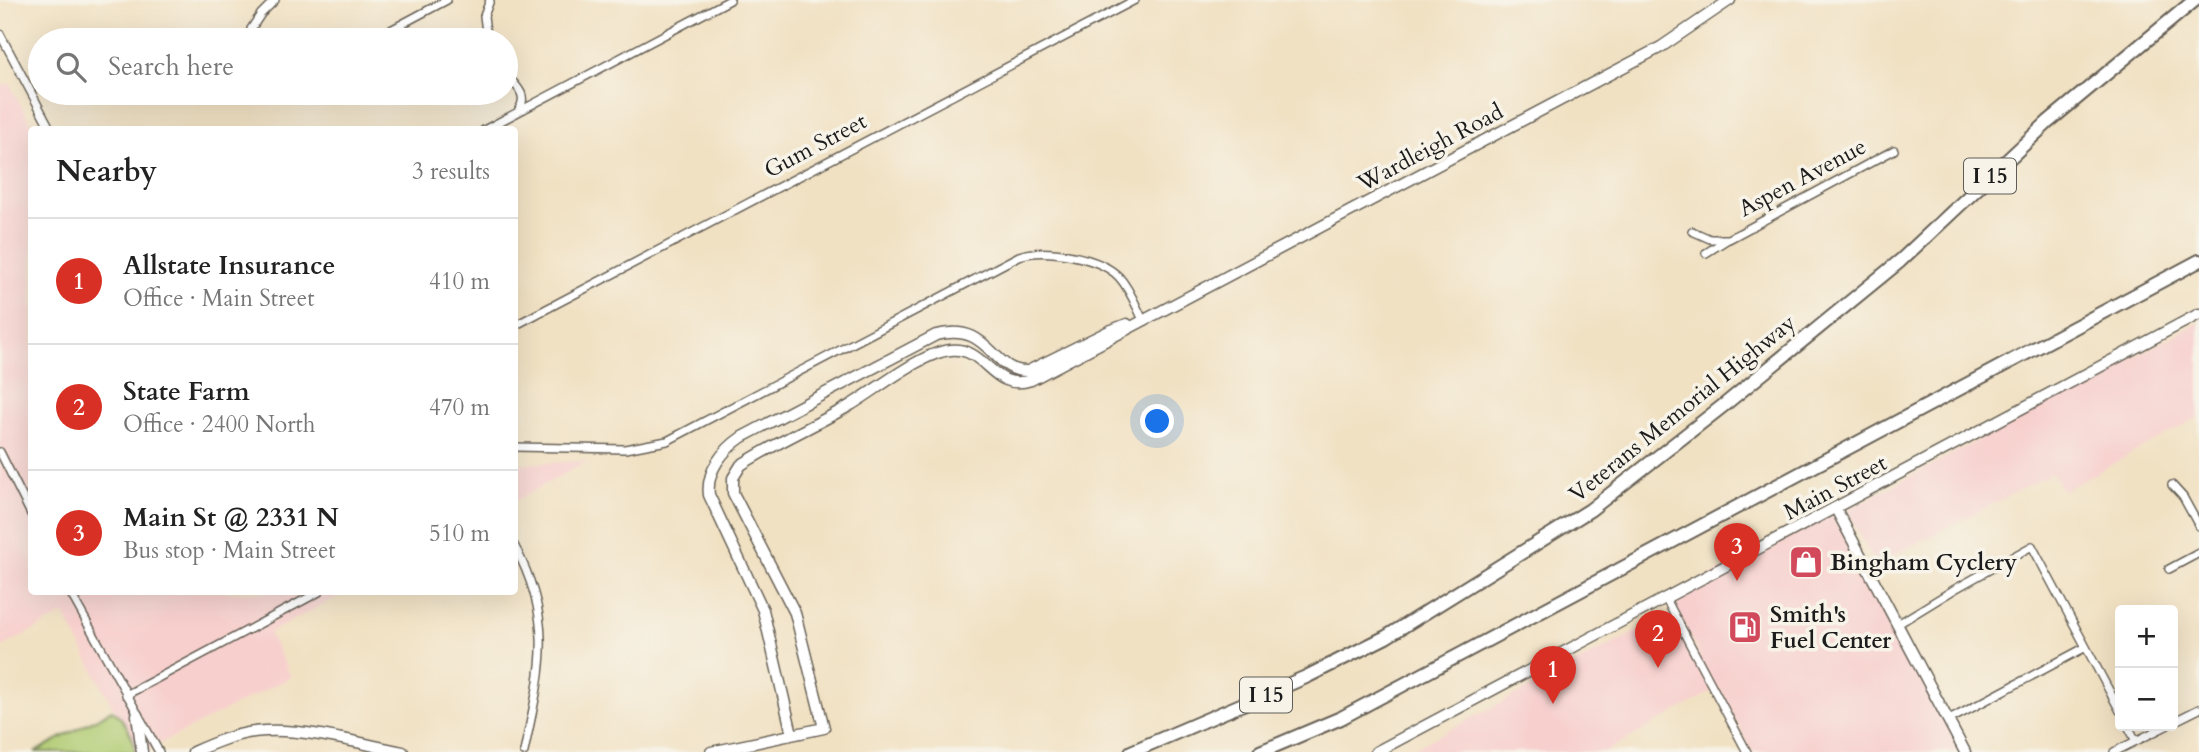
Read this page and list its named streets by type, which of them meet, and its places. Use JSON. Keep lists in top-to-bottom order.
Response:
{
  "streets": {
    "highway": ["I 15", "Veterans Memorial Highway"],
    "main road": ["Wardleigh Road", "Main Street"],
    "street": ["Gum Street", "Aspen Avenue"]
  },
  "places": {
    "shop": ["Bingham Cyclery"],
    "fuel station": ["Smith's Fuel Center"]
  },
  "page": {
    "search": "Search here",
    "heading": ["Nearby", "3 results"],
    "list": [
      {
        "mark": "1",
        "name": "Allstate Insurance",
        "note": "Office · Main Street",
        "value": "410 m"
      },
      {
        "mark": "2",
        "name": "State Farm",
        "note": "Office · 2400 North",
        "value": "470 m"
      },
      {
        "mark": "3",
        "name": "Main St @ 2331 N",
        "note": "Bus stop · Main Street",
        "value": "510 m"
      }
    ],
    "pins": ["3", "2", "1"],
    "map_buttons": ["+", "−"]
  }
}
